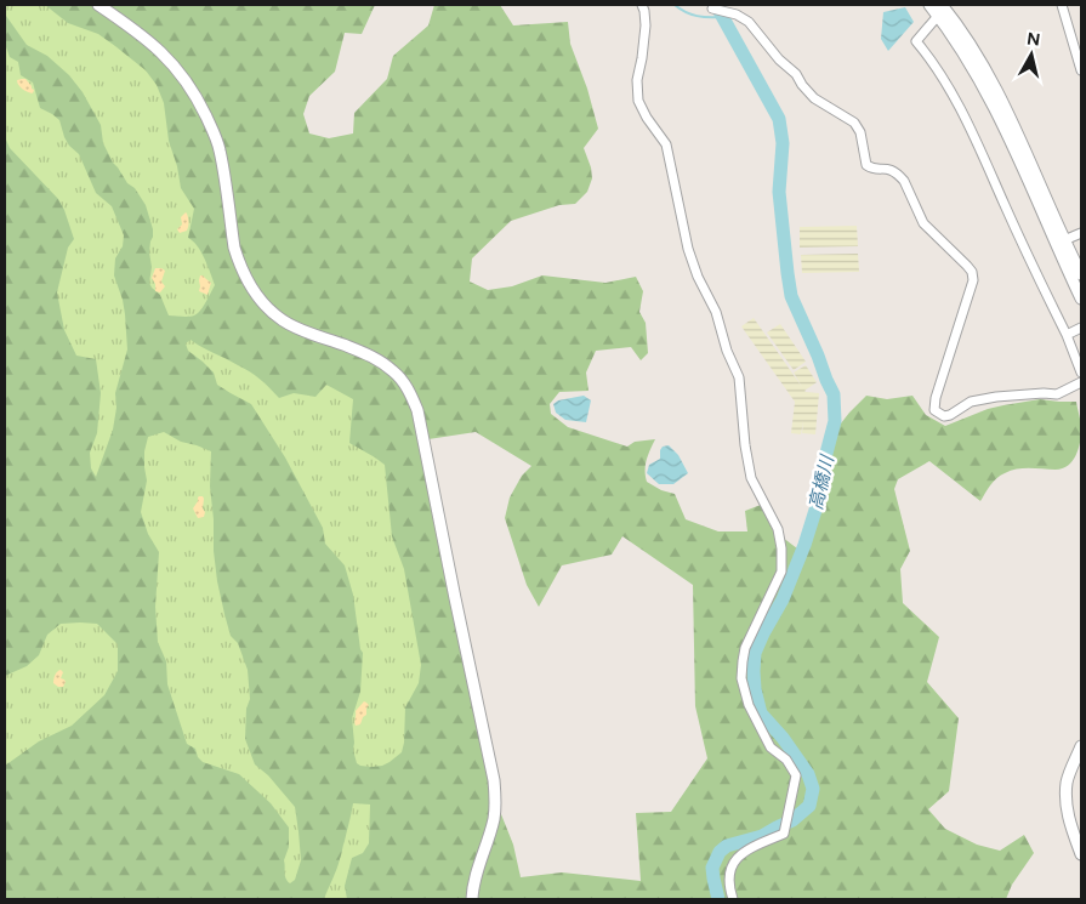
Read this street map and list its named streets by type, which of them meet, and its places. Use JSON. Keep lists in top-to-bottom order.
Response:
{
  "water": ["高橋川"],
  "north": "top"
}
